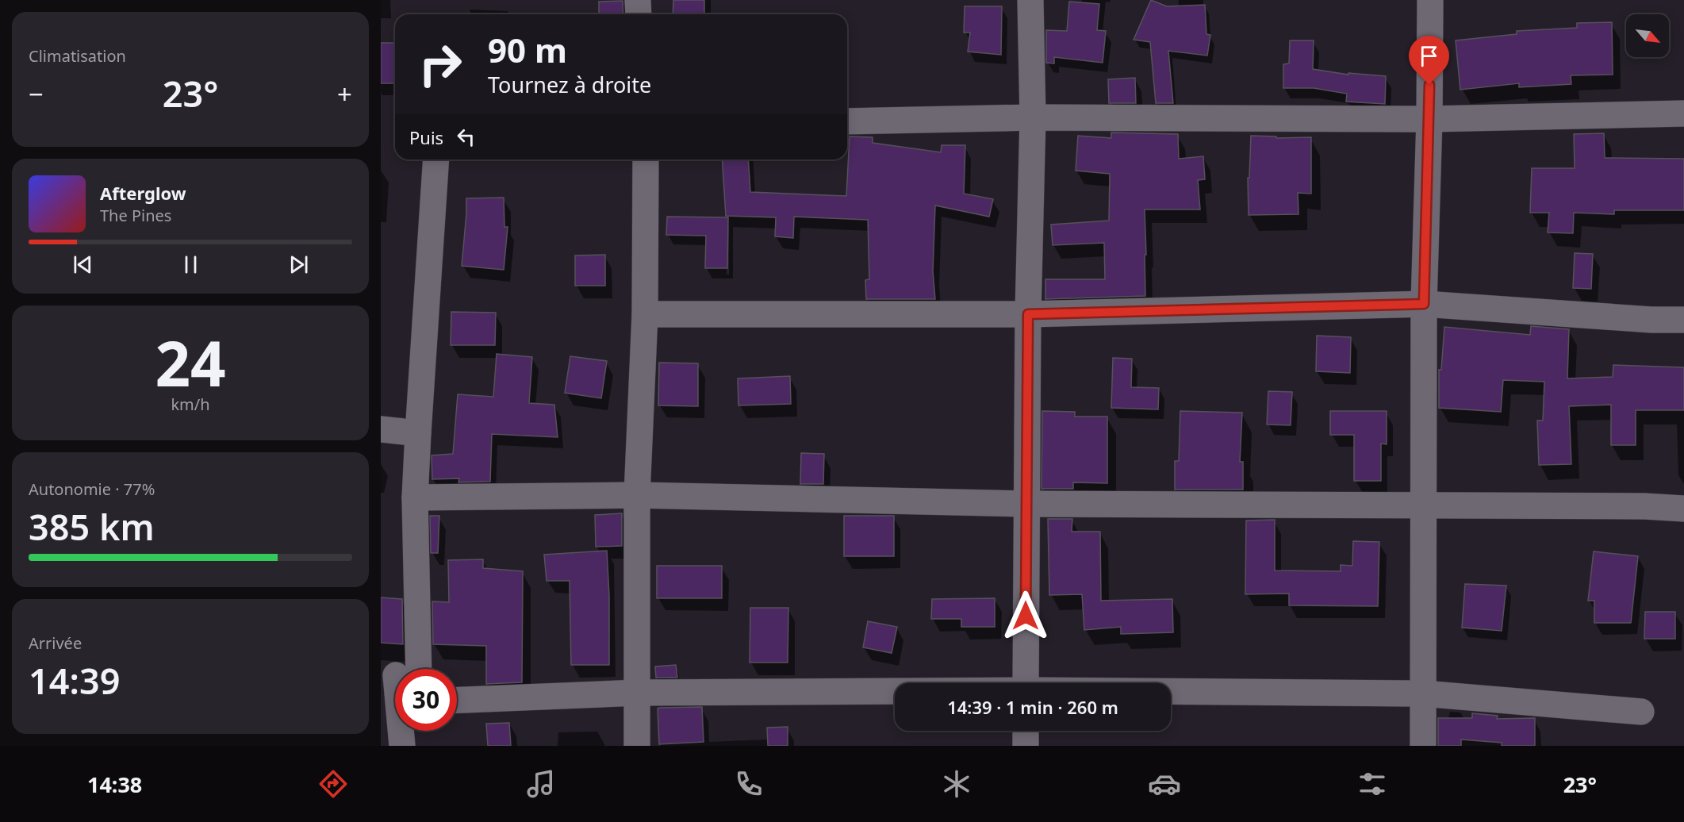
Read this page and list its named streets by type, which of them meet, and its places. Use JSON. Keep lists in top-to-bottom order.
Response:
{
  "north": "bottom right",
  "page": {
    "tile": [
      "Climatisation",
      ["24", "km/h"],
      ["Autonomie · 77%", "385 km"],
      ["Arrivée", "14:39"]
    ],
    "turn": ["90 m", "Tournez à droite"],
    "heat": ["−", "23°", "+"],
    "then": "Puis",
    "song": ["Afterglow", "The Pines"],
    "limit": "30",
    "trip": "14:39 · 1 min · 260 m",
    "tabs": ["14:38", "23°"]
  }
}
